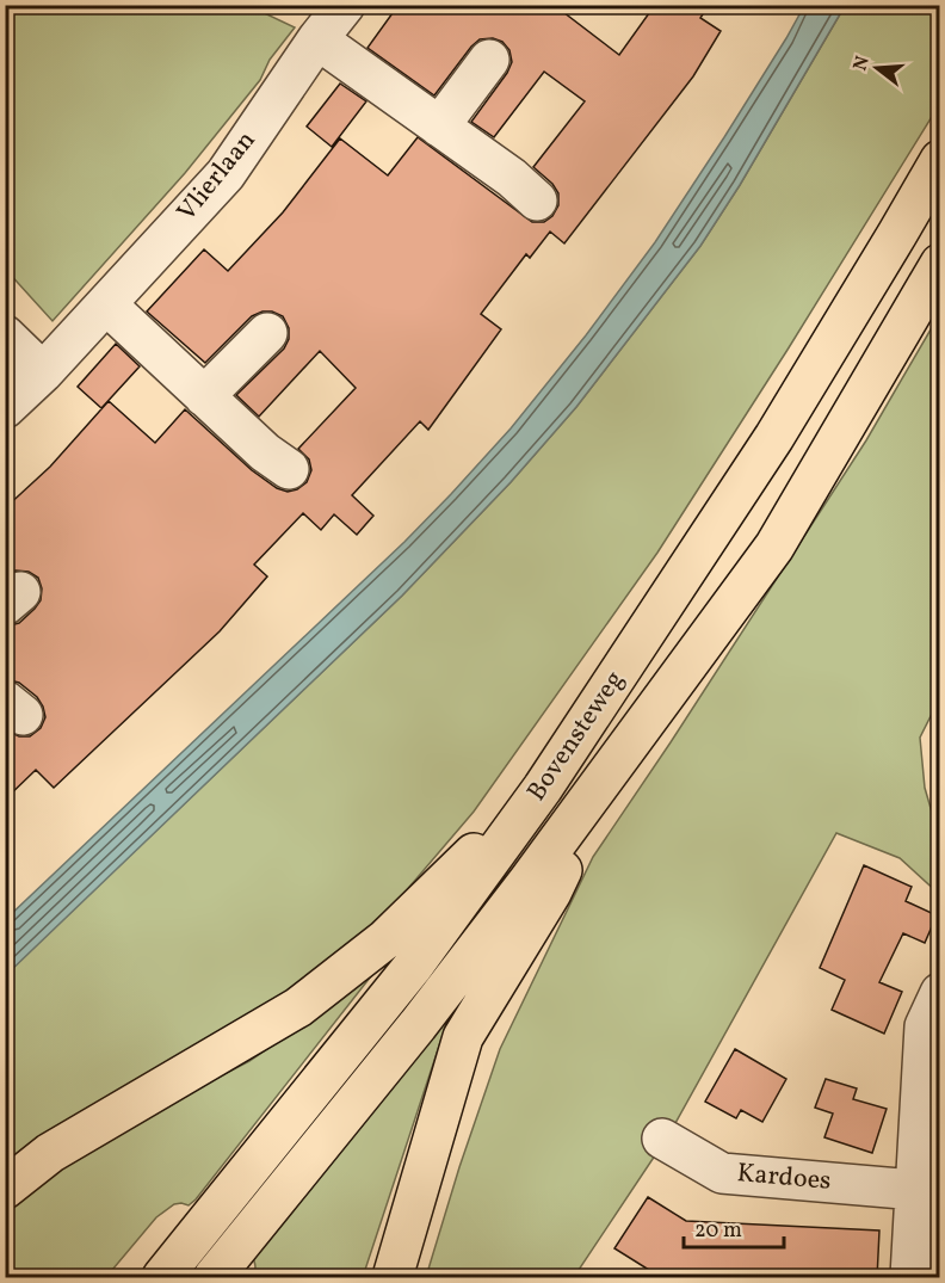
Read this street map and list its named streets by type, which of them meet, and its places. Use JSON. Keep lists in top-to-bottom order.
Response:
{
  "streets": {
    "main road": ["Bovensteweg"],
    "street": ["Vlierlaan", "Kardoes"]
  },
  "scale_bar": "20 m",
  "north": "left"
}
